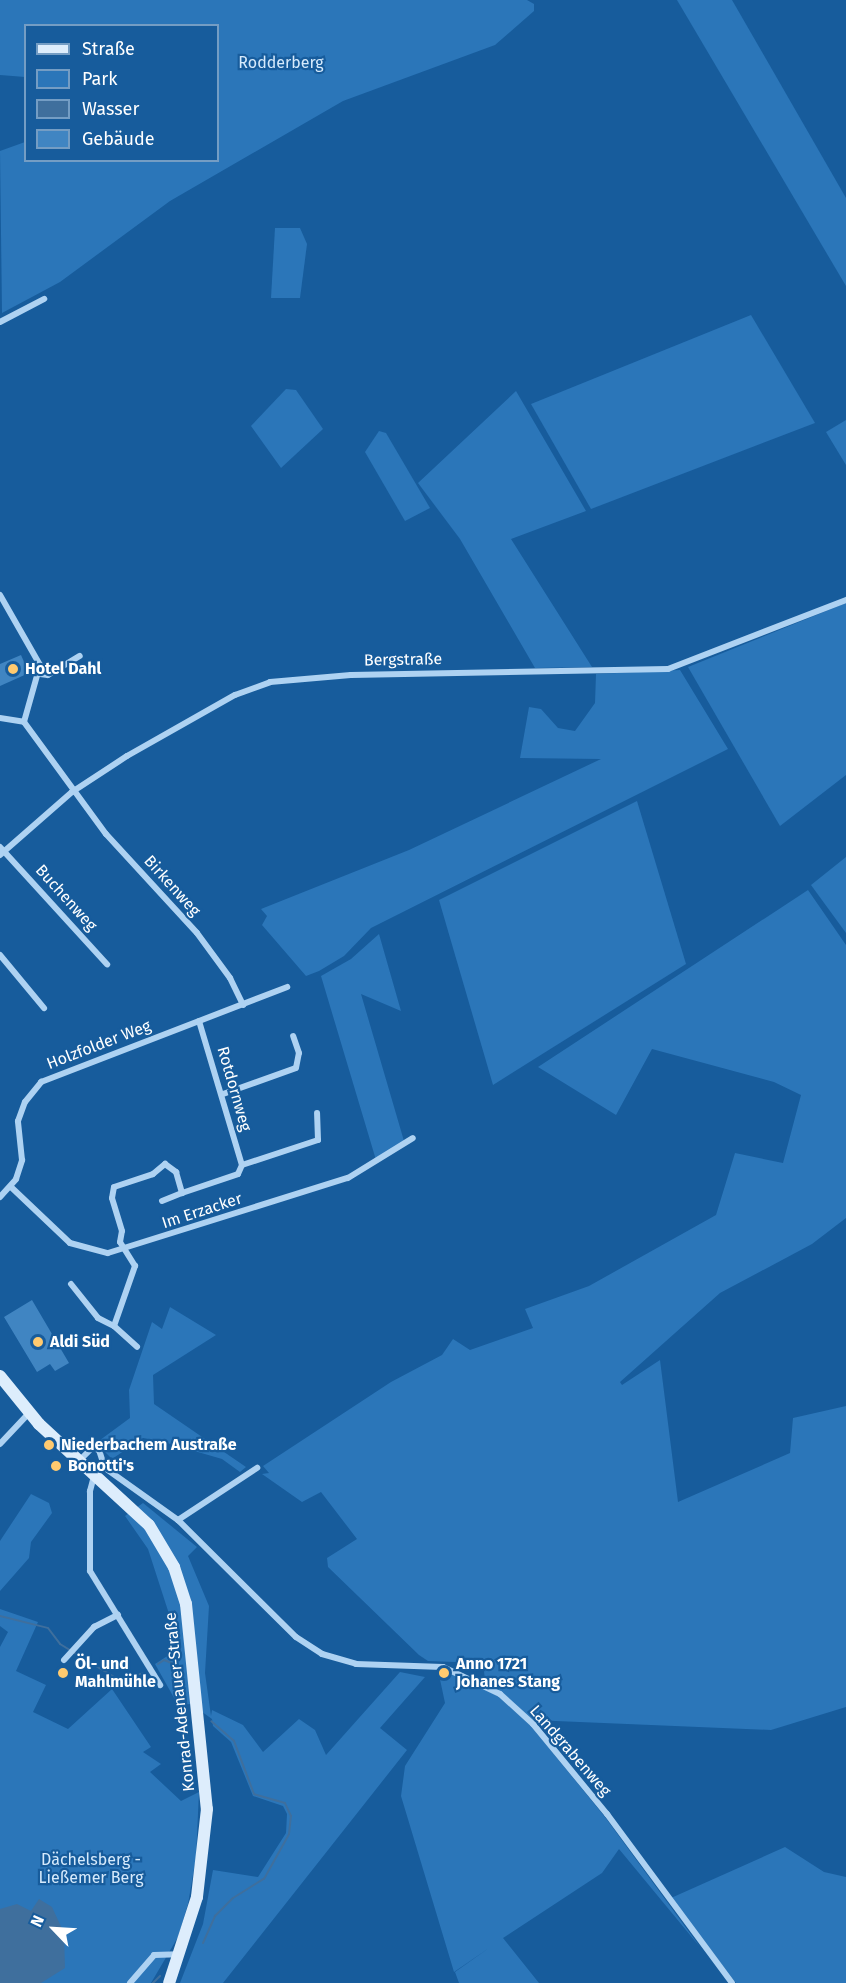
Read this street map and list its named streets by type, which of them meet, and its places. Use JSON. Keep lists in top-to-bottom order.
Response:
{
  "streets": {
    "main road": ["Konrad-Adenauer-Straße"],
    "street": [
      "Bergstraße",
      "Birkenweg",
      "Buchenweg",
      "Holzfolder Weg",
      "Rotdornweg",
      "Im Erzacker",
      "Landgrabenweg"
    ]
  },
  "crossings": [
    ["Bergstraße", "Birkenweg"],
    ["Bergstraße", "Buchenweg"],
    ["Birkenweg", "Holzfolder Weg"],
    ["Holzfolder Weg", "Rotdornweg"],
    ["Holzfolder Weg", "Im Erzacker"],
    ["Konrad-Adenauer-Straße", "Landgrabenweg"]
  ],
  "parks": ["Rodderberg", "Dächelsberg - Ließemer Berg"],
  "places": [
    "Hotel Dahl",
    "Aldi Süd",
    "Niederbachem Austraße",
    "Bonotti's",
    "Öl- und Mahlmühle",
    "Anno 1721 Johanes Stang"
  ],
  "legend": [
    "Straße",
    "Park",
    "Wasser",
    "Gebäude"
  ],
  "north": "top left"
}
